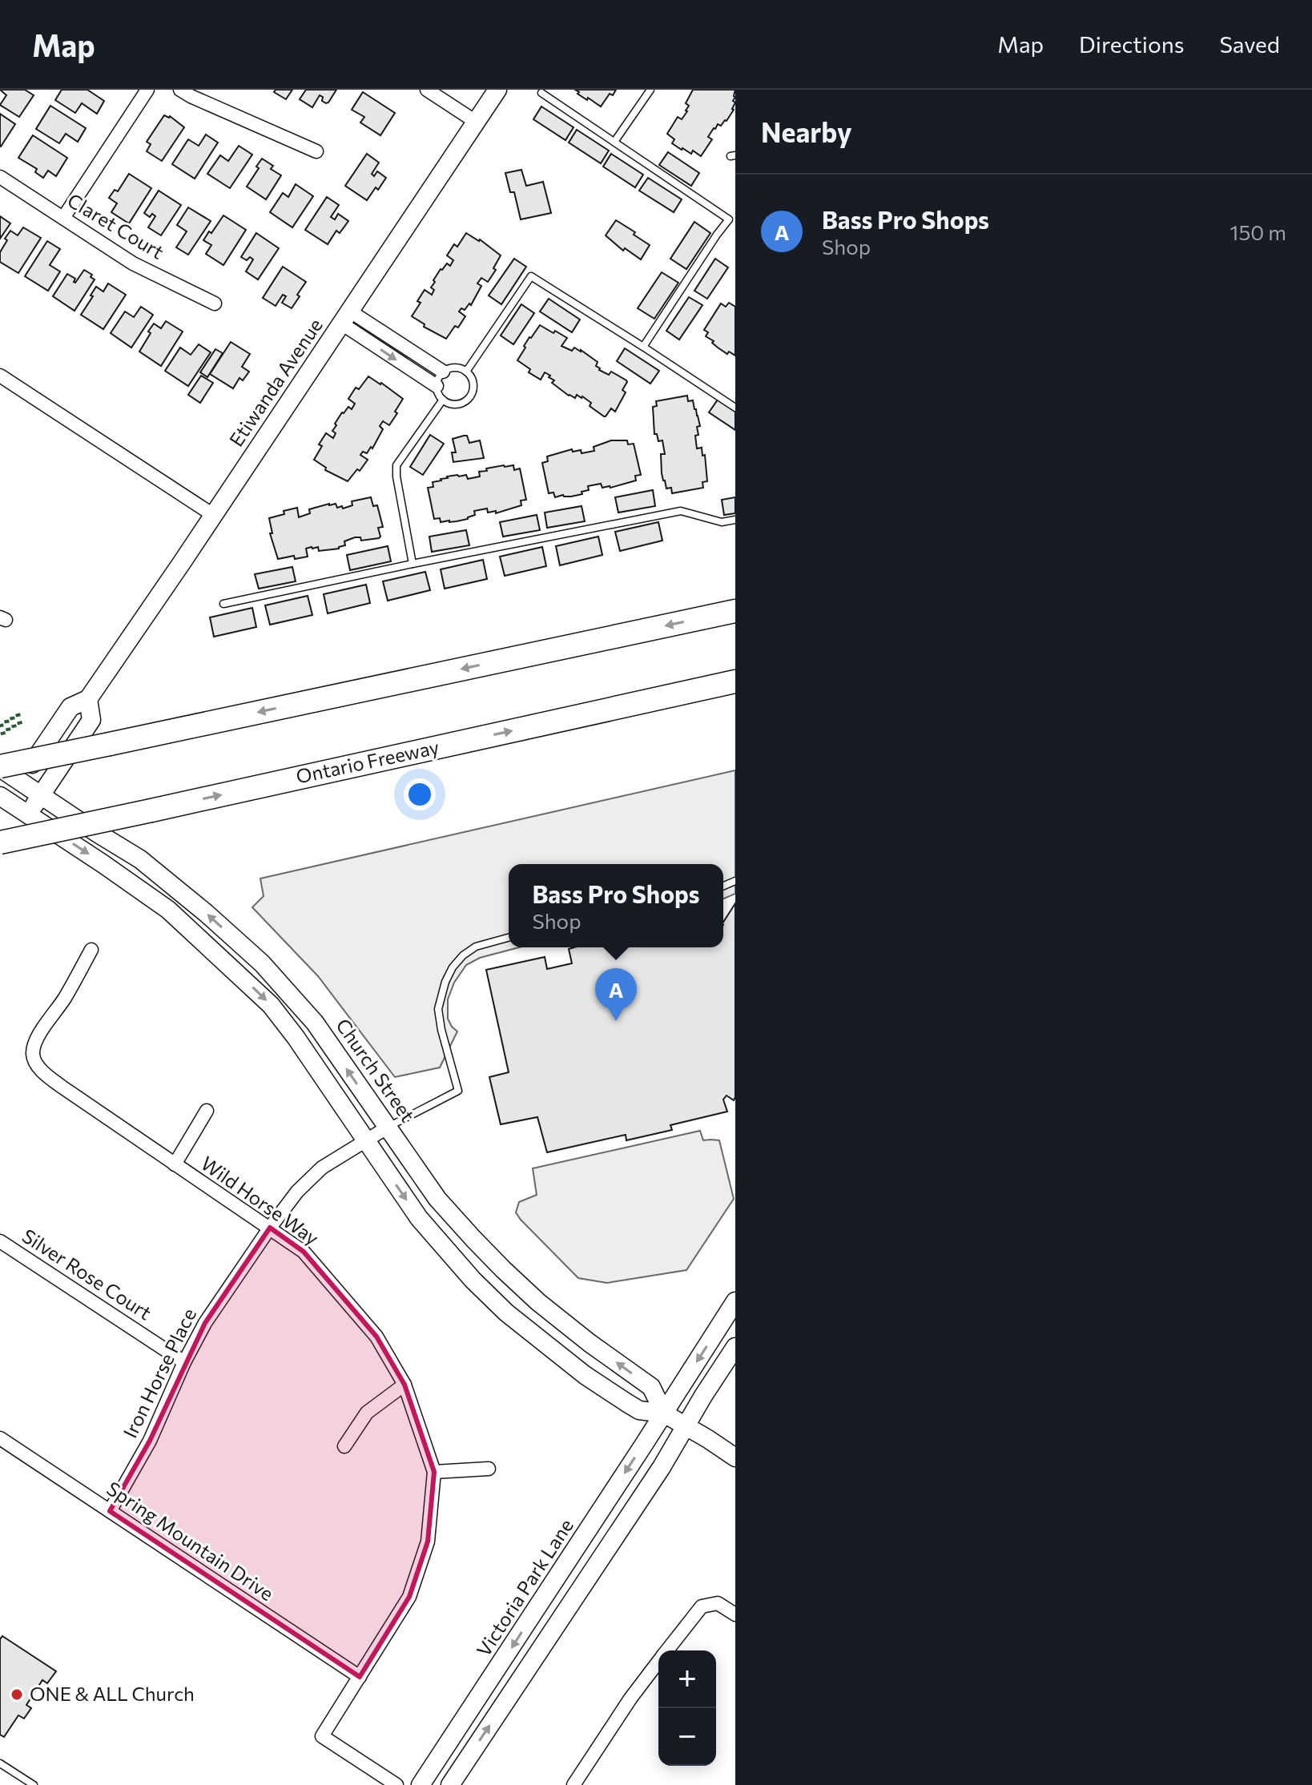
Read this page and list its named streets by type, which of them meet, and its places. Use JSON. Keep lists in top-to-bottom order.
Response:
{
  "streets": {
    "highway": ["Ontario Freeway"],
    "main road": ["Etiwanda Avenue", "Church Street", "Victoria Park Lane"],
    "street": [
      "Claret Court",
      "Wild Horse Way",
      "Silver Rose Court",
      "Iron Horse Place",
      "Spring Mountain Drive"
    ]
  },
  "crossings": [
    ["Etiwanda Avenue", "Church Street"],
    ["Church Street", "Iron Horse Place"],
    ["Church Street", "Victoria Park Lane"],
    ["Wild Horse Way", "Iron Horse Place"],
    ["Wild Horse Way", "Spring Mountain Drive"],
    ["Silver Rose Court", "Iron Horse Place"],
    ["Iron Horse Place", "Spring Mountain Drive"]
  ],
  "places": ["ONE & ALL Church"],
  "page": {
    "header": "Map",
    "nav": ["Map", "Directions", "Saved"],
    "heading": "Nearby",
    "list": [
      {
        "mark": "A",
        "name": "Bass Pro Shops",
        "note": "Shop",
        "value": "150 m"
      }
    ],
    "popup": ["Bass Pro Shops", "Shop"],
    "pins": "A",
    "map_buttons": ["+", "−"]
  }
}
